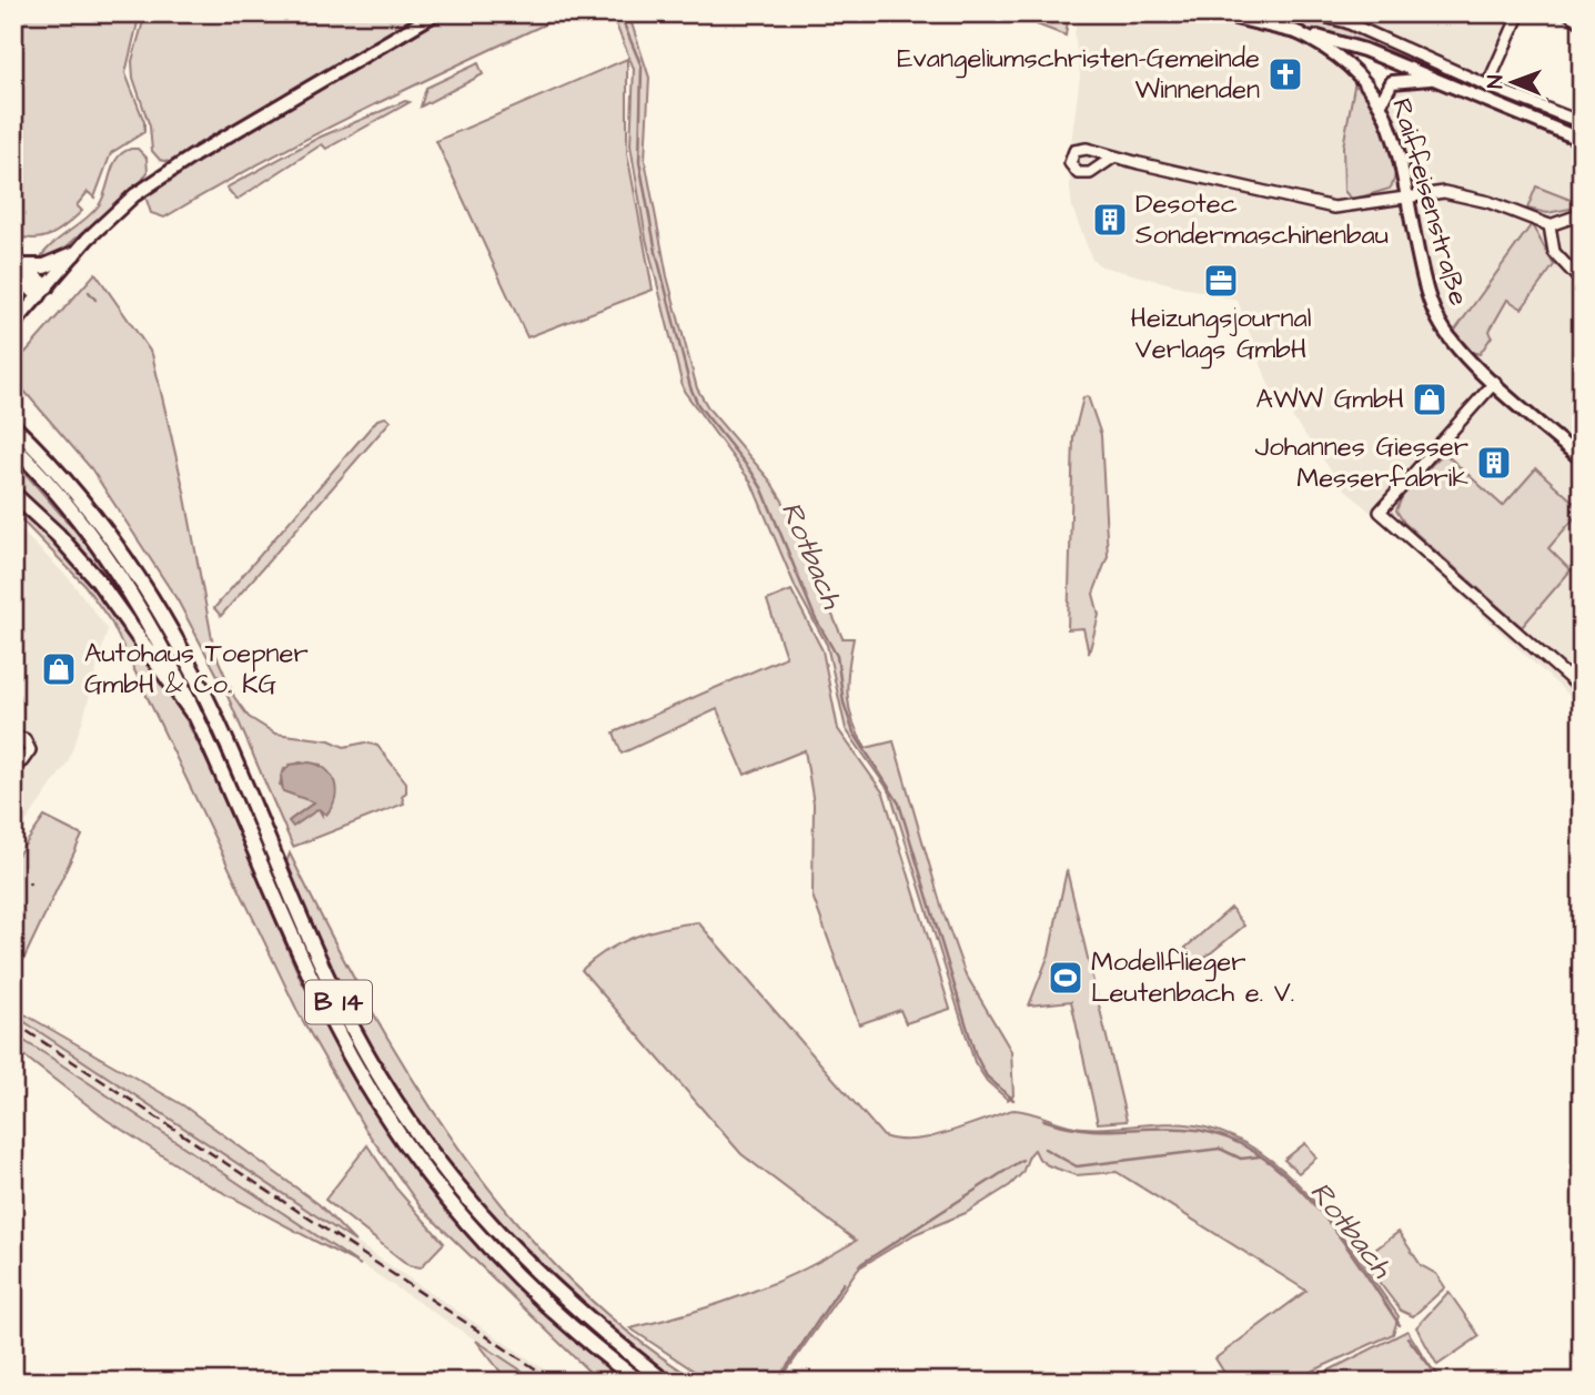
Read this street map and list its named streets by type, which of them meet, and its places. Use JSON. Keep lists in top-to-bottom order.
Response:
{
  "streets": {
    "highway": ["B 14"],
    "main road": ["Raiffeisenstraße"]
  },
  "water": ["Rotbach"],
  "places": {
    "church": ["Evangeliumschristen-Gemeinde Winnenden"],
    "building": ["Desotec Sondermaschinenbau", "Johannes Giesser Messerfabrik"],
    "office": ["Heizungsjournal Verlags GmbH"],
    "shop": ["AWW GmbH", "Autohaus Toepner GmbH & Co. KG"],
    "sports": ["Modellflieger Leutenbach e. V."]
  },
  "north": "left"
}
